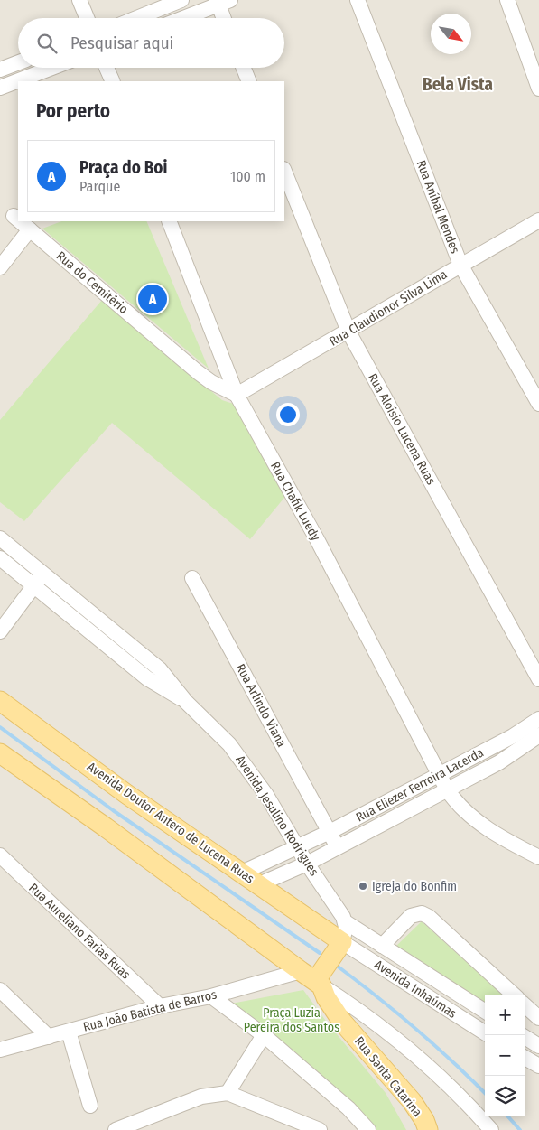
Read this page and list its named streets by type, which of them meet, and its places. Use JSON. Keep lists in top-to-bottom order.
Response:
{
  "streets": {
    "main road": ["Avenida Doutor Antero de Lucena Ruas", "Rua Santa Catarina"],
    "street": [
      "Rua Aníbal Mendes",
      "Rua do Cemitério",
      "Rua Claudionor Silva Lima",
      "Rua Aloísio Lucena Ruas",
      "Rua Chafik Luedy",
      "Rua Arlindo Viana",
      "Rua Eliezer Ferreira Lacerda",
      "Avenida Jesulino Rodrigues",
      "Rua Aureliano Farias Ruas",
      "Avenida Inhaúmas",
      "Rua João Batista de Barros"
    ]
  },
  "crossings": [
    ["Rua Aníbal Mendes", "Rua Claudionor Silva Lima"],
    ["Rua do Cemitério", "Rua Claudionor Silva Lima"],
    ["Rua do Cemitério", "Rua Chafik Luedy"],
    ["Rua Claudionor Silva Lima", "Rua Aloísio Lucena Ruas"],
    ["Rua Claudionor Silva Lima", "Rua Chafik Luedy"],
    ["Rua Chafik Luedy", "Rua Eliezer Ferreira Lacerda"],
    ["Rua Arlindo Viana", "Rua Eliezer Ferreira Lacerda"],
    ["Rua Eliezer Ferreira Lacerda", "Avenida Jesulino Rodrigues"],
    ["Rua Eliezer Ferreira Lacerda", "Avenida Doutor Antero de Lucena Ruas"],
    ["Avenida Jesulino Rodrigues", "Avenida Inhaúmas"],
    ["Avenida Doutor Antero de Lucena Ruas", "Avenida Inhaúmas"],
    ["Rua Aureliano Farias Ruas", "Rua João Batista de Barros"],
    ["Rua João Batista de Barros", "Rua Santa Catarina"]
  ],
  "districts": ["Bela Vista"],
  "parks": ["Praça Luzia Pereira dos Santos"],
  "places": ["Igreja do Bonfim"],
  "north": "bottom right",
  "page": {
    "search": "Pesquisar aqui",
    "heading": "Por perto",
    "list": [
      {
        "mark": "A",
        "name": "Praça do Boi",
        "note": "Parque",
        "value": "100 m"
      }
    ],
    "pins": "A",
    "map_buttons": ["+", "−"]
  }
}
